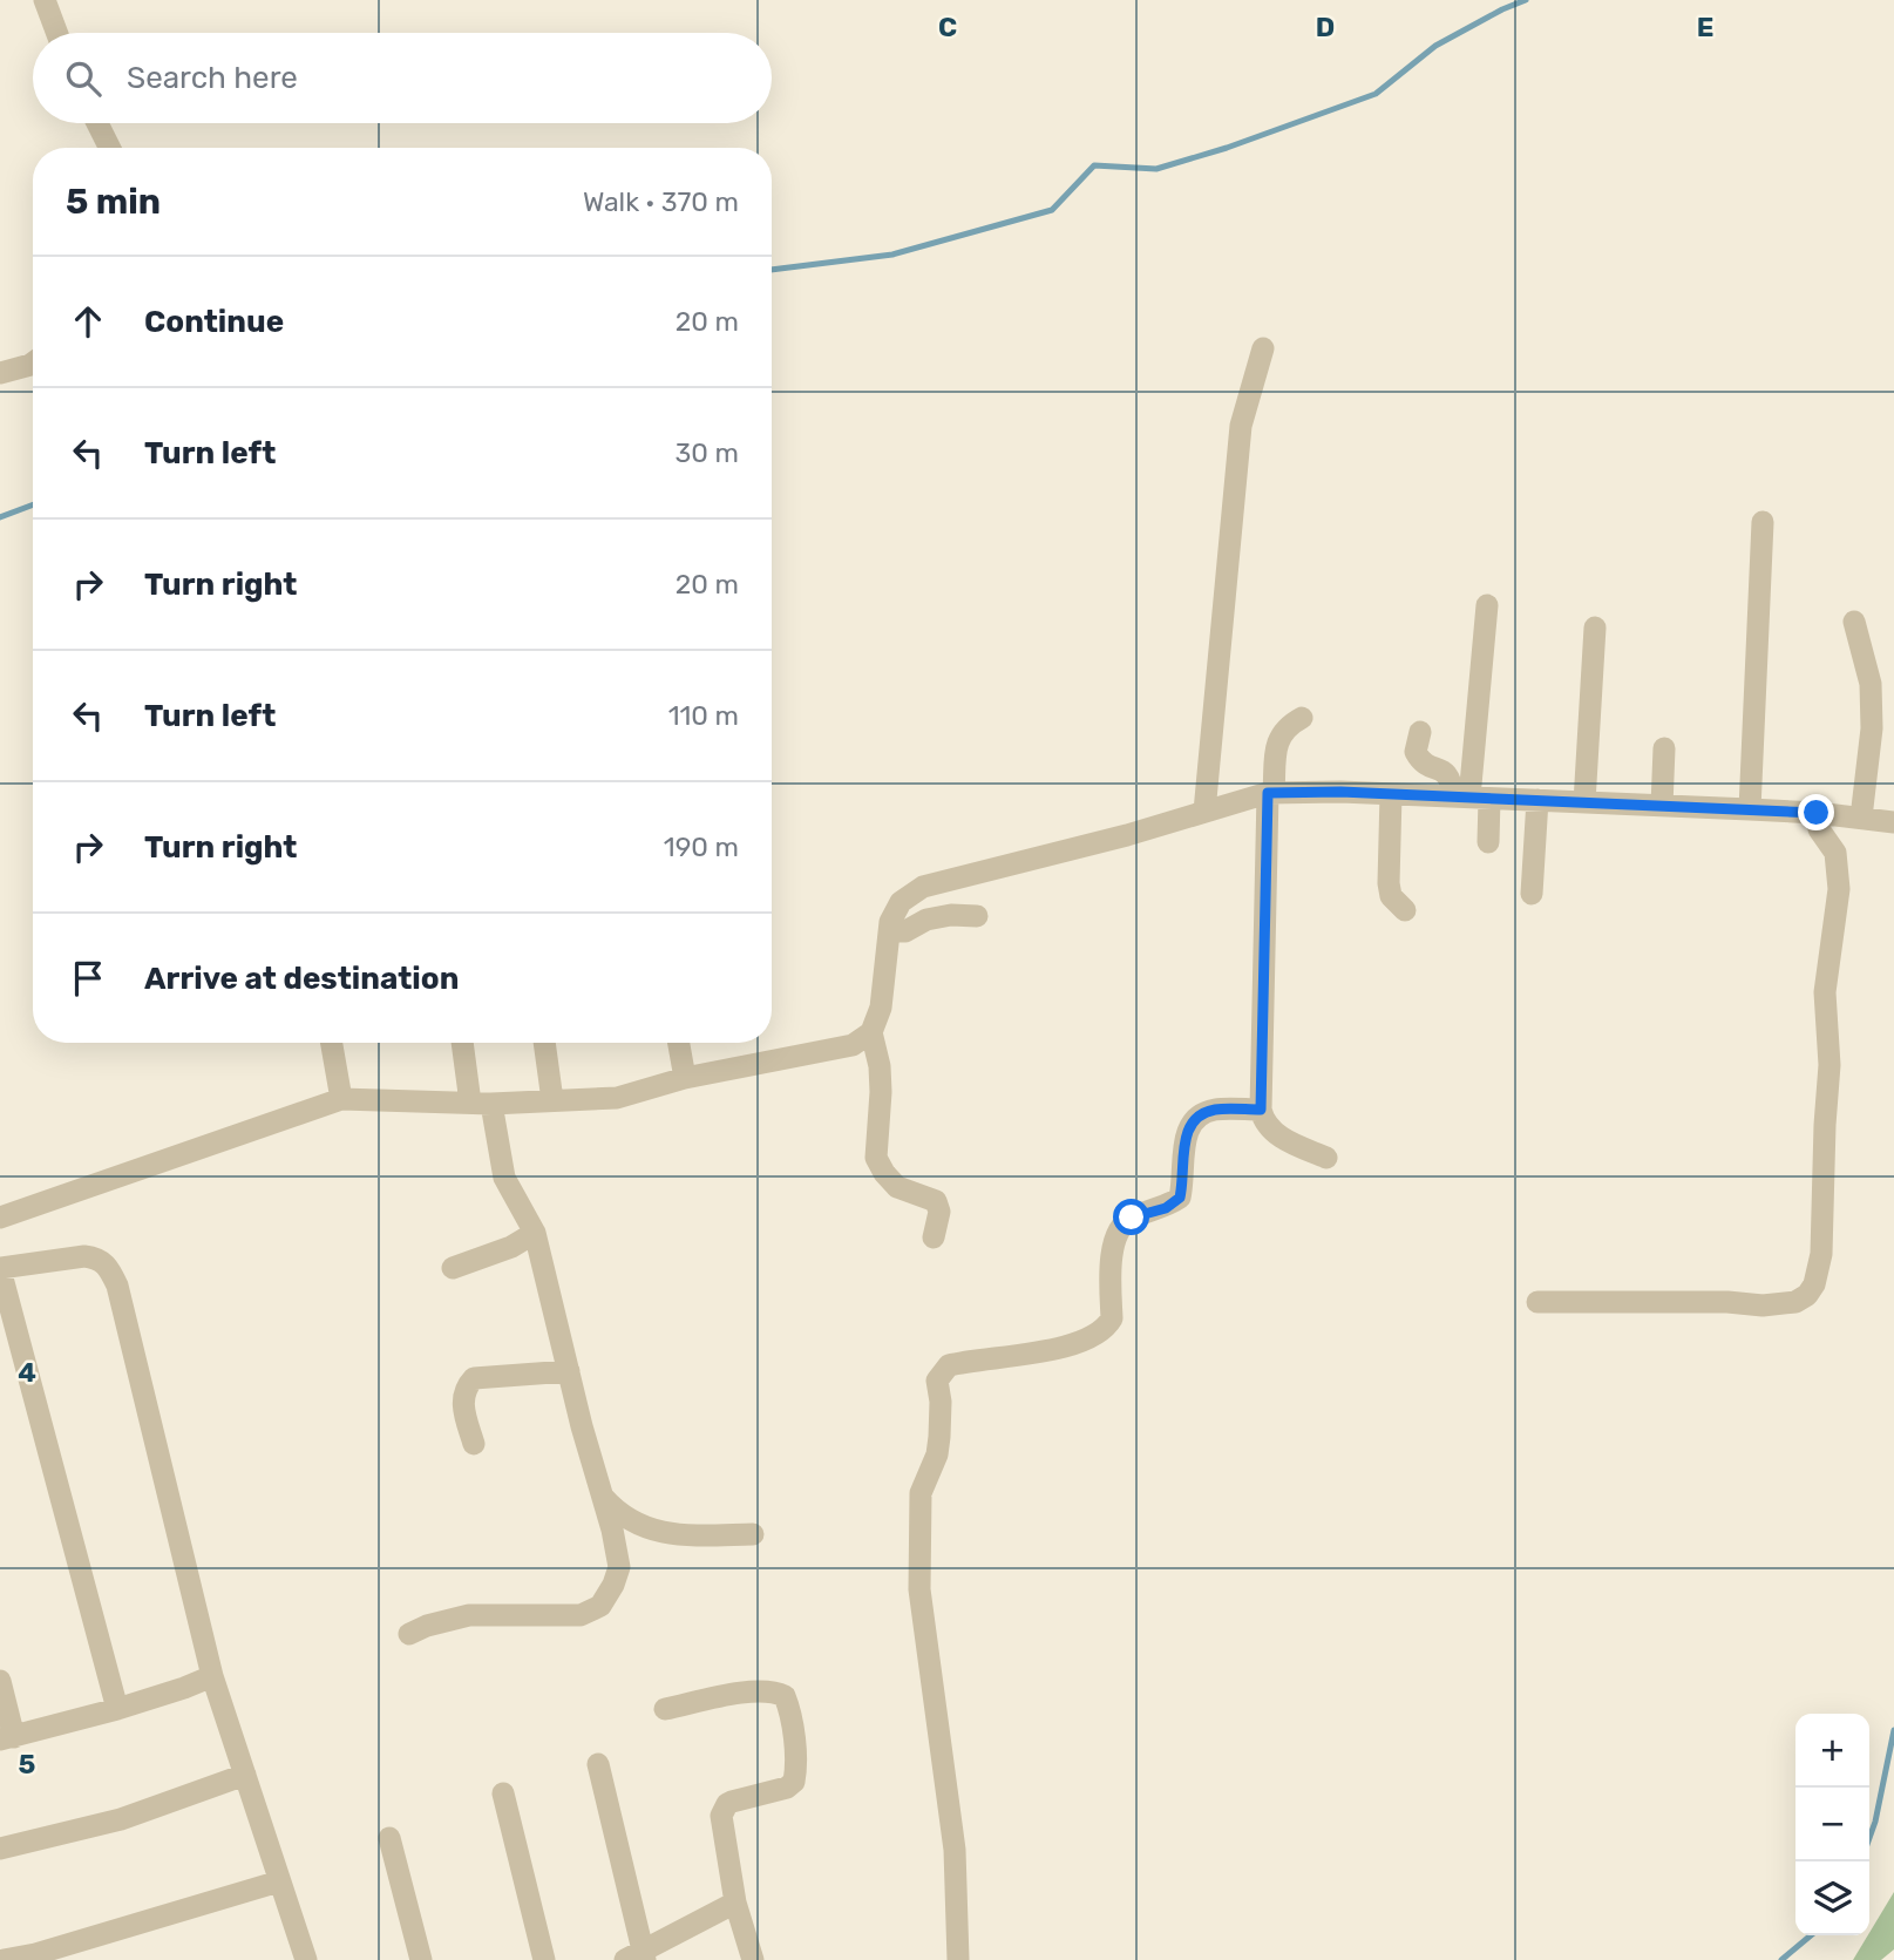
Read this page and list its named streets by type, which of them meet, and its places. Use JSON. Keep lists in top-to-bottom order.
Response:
{
  "page": {
    "search": "Search here",
    "heading": ["5 min", "Walk · 370 m"],
    "list": [
      ["Continue", "20 m"],
      ["Turn left", "30 m"],
      ["Turn right", "20 m"],
      ["Turn left", "110 m"],
      ["Turn right", "190 m"],
      "Arrive at destination"
    ],
    "map_buttons": ["+", "−"]
  },
  "grid": {
    "columns": ["C", "D", "E"],
    "rows": ["4", "5"]
  }
}
